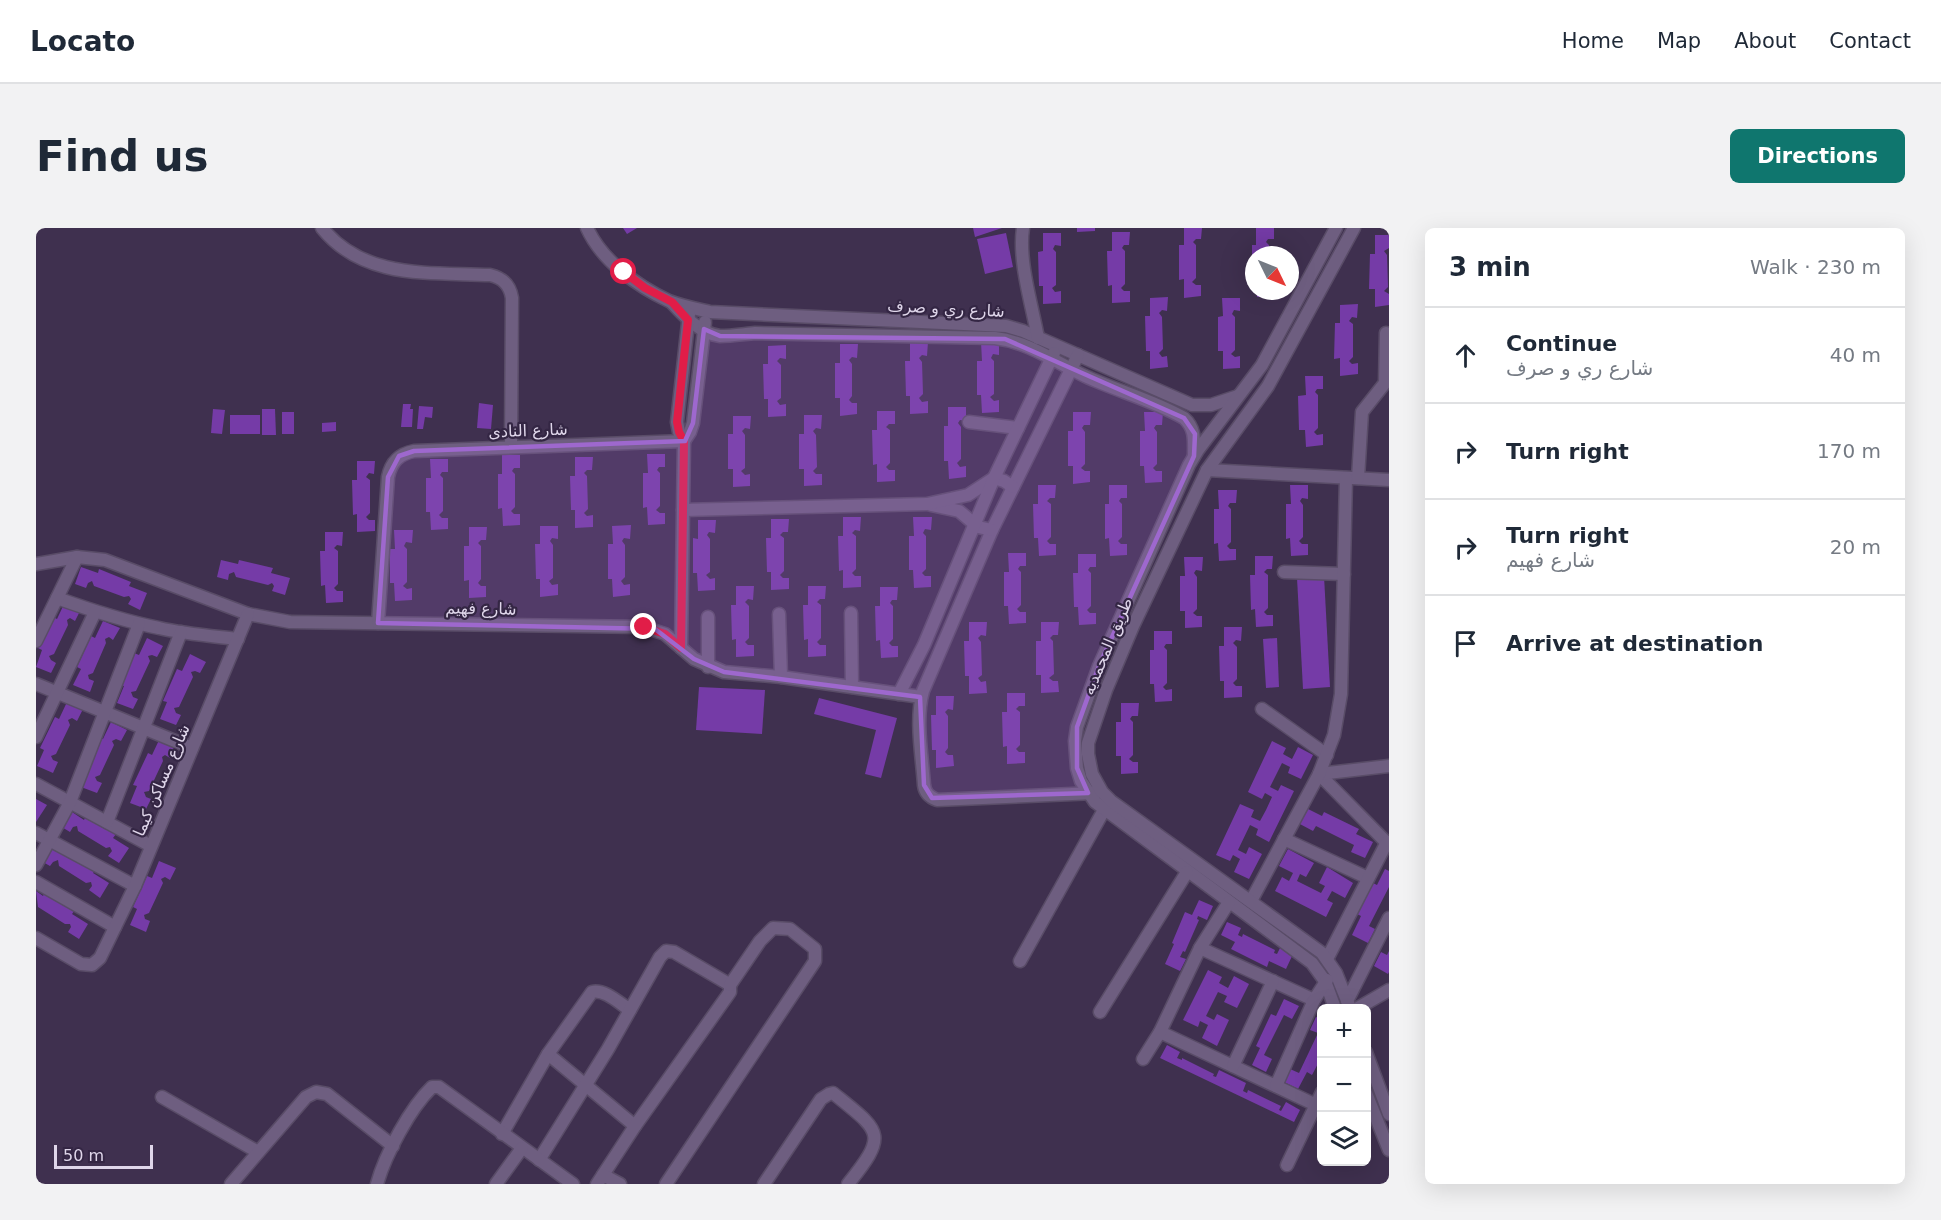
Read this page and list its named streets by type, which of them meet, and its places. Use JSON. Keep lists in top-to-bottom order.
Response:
{
  "streets": {
    "street": [
      "شارع ري و صرف",
      "شارع النادى",
      "شارع فهيم",
      "طريق المحمديه",
      "شارع مساكن كيما"
    ]
  },
  "crossings": [
    ["شارع ري و صرف", "طريق المحمديه"],
    ["شارع النادى", "شارع فهيم"],
    ["شارع فهيم", "شارع مساكن كيما"]
  ],
  "scale_bar": "50 m",
  "north": "bottom right",
  "page": {
    "header": "Locato",
    "nav": [
      "Home",
      "Map",
      "About",
      "Contact"
    ],
    "buttons": "Directions",
    "title": "Find us",
    "heading": ["3 min", "Walk · 230 m"],
    "list": [
      ["Continue", "شارع ري و صرف", "40 m"],
      ["Turn right", "170 m"],
      ["Turn right", "شارع فهيم", "20 m"],
      "Arrive at destination"
    ],
    "map_buttons": ["+", "−"],
    "scale": "50 m"
  }
}
